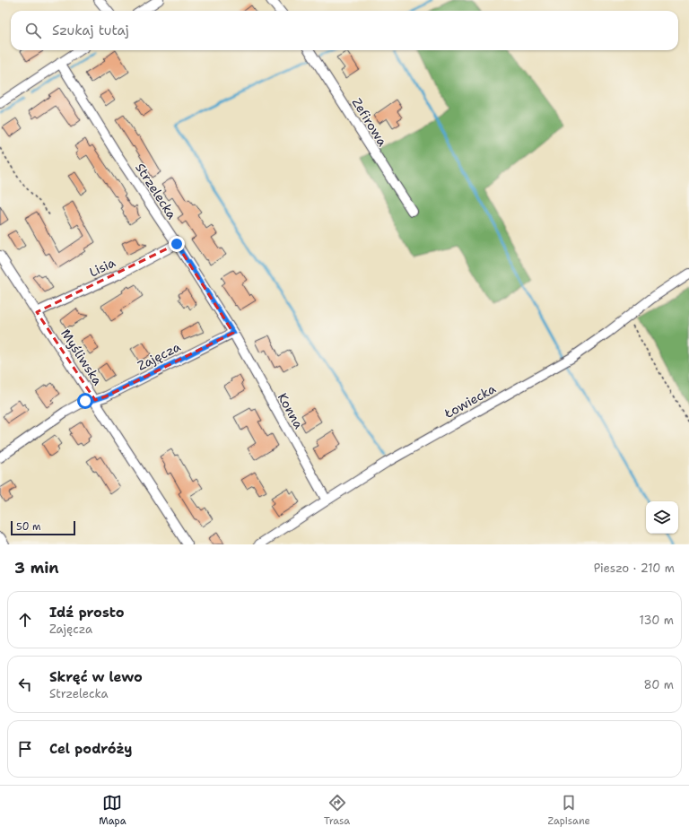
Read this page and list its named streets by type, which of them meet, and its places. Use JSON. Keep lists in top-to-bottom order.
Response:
{
  "streets": {
    "street": [
      "Zefirowa",
      "Strzelecka",
      "Lisia",
      "Zajęcza",
      "Myśliwska",
      "Łowiecka",
      "Konna"
    ]
  },
  "crossings": [
    ["Strzelecka", "Lisia"],
    ["Strzelecka", "Zajęcza"],
    ["Strzelecka", "Konna"],
    ["Lisia", "Myśliwska"],
    ["Zajęcza", "Myśliwska"],
    ["Zajęcza", "Konna"],
    ["Łowiecka", "Konna"]
  ],
  "scale_bar": "50 m",
  "page": {
    "search": "Szukaj tutaj",
    "scale": "50 m",
    "heading": ["3 min", "Pieszo · 210 m"],
    "list": [
      ["Idź prosto", "Zajęcza", "130 m"],
      ["Skręć w lewo", "Strzelecka", "80 m"],
      "Cel podróży"
    ],
    "nav": ["Mapa", "Trasa", "Zapisane"]
  }
}
